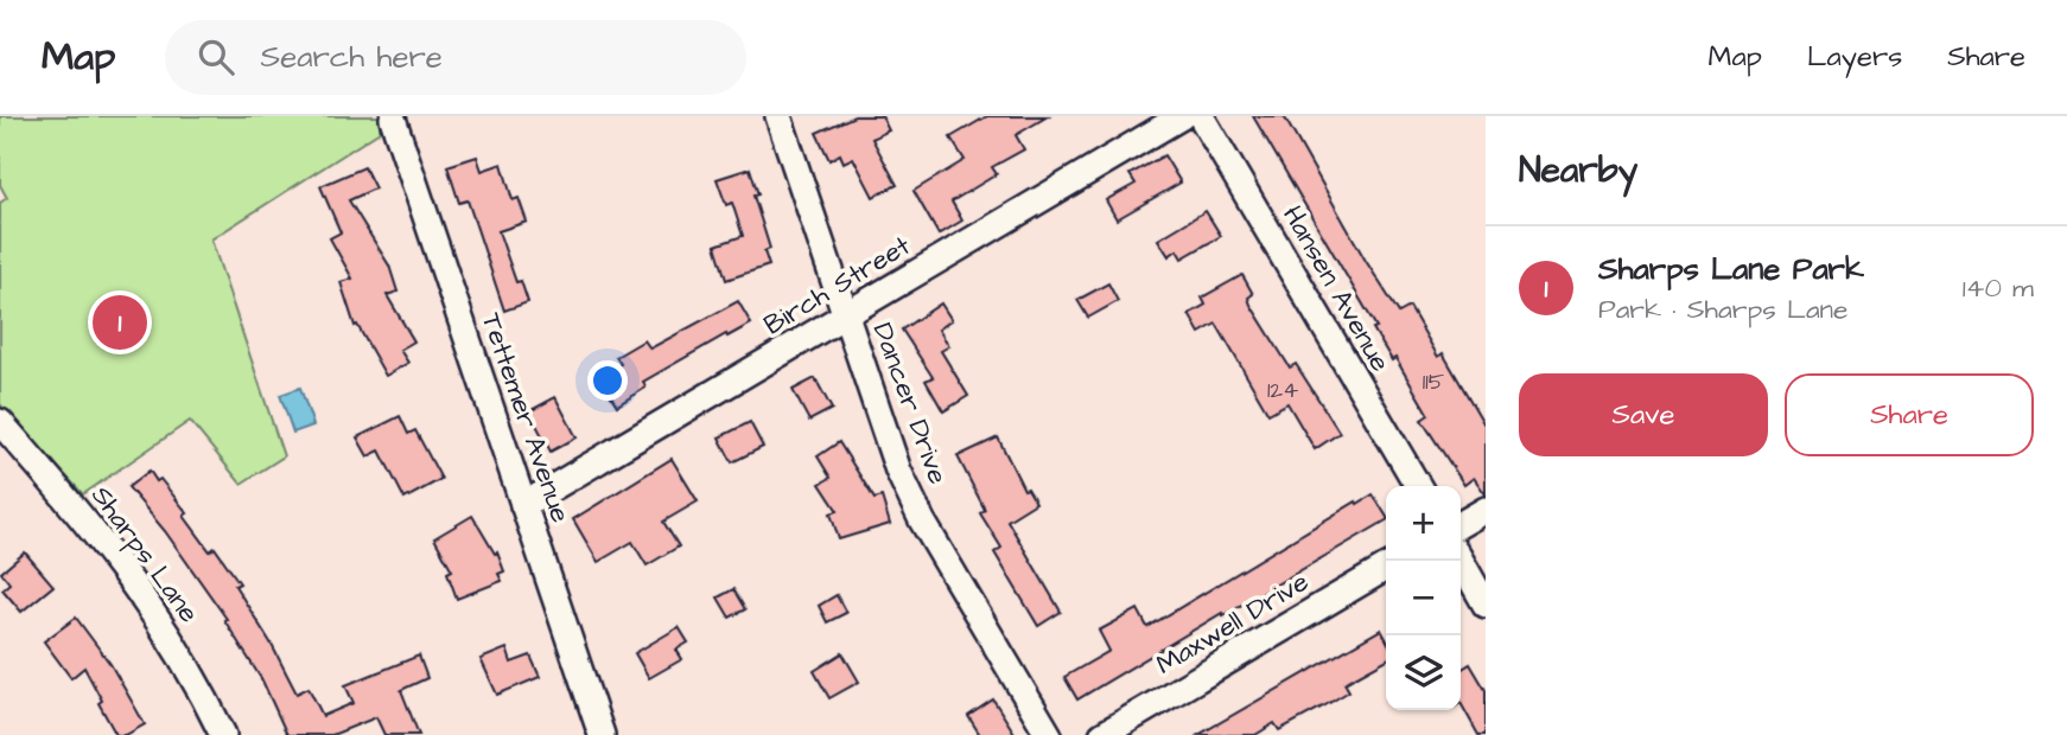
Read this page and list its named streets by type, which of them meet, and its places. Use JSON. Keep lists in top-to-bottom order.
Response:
{
  "streets": {
    "street": [
      "Birch Street",
      "Hansen Avenue",
      "Dancer Drive",
      "Tettemer Avenue",
      "Sharps Lane",
      "Maxwell Drive"
    ]
  },
  "crossings": [
    ["Birch Street", "Dancer Drive"],
    ["Birch Street", "Tettemer Avenue"]
  ],
  "house_numbers": ["115", "124"],
  "page": {
    "header": "Map",
    "search": "Search here",
    "nav": ["Map", "Layers", "Share"],
    "heading": "Nearby",
    "list": [
      {
        "mark": "1",
        "name": "Sharps Lane Park",
        "note": "Park · Sharps Lane",
        "value": "140 m"
      }
    ],
    "pins": "1",
    "buttons": ["Save", "Share"],
    "map_buttons": ["+", "−"]
  }
}
